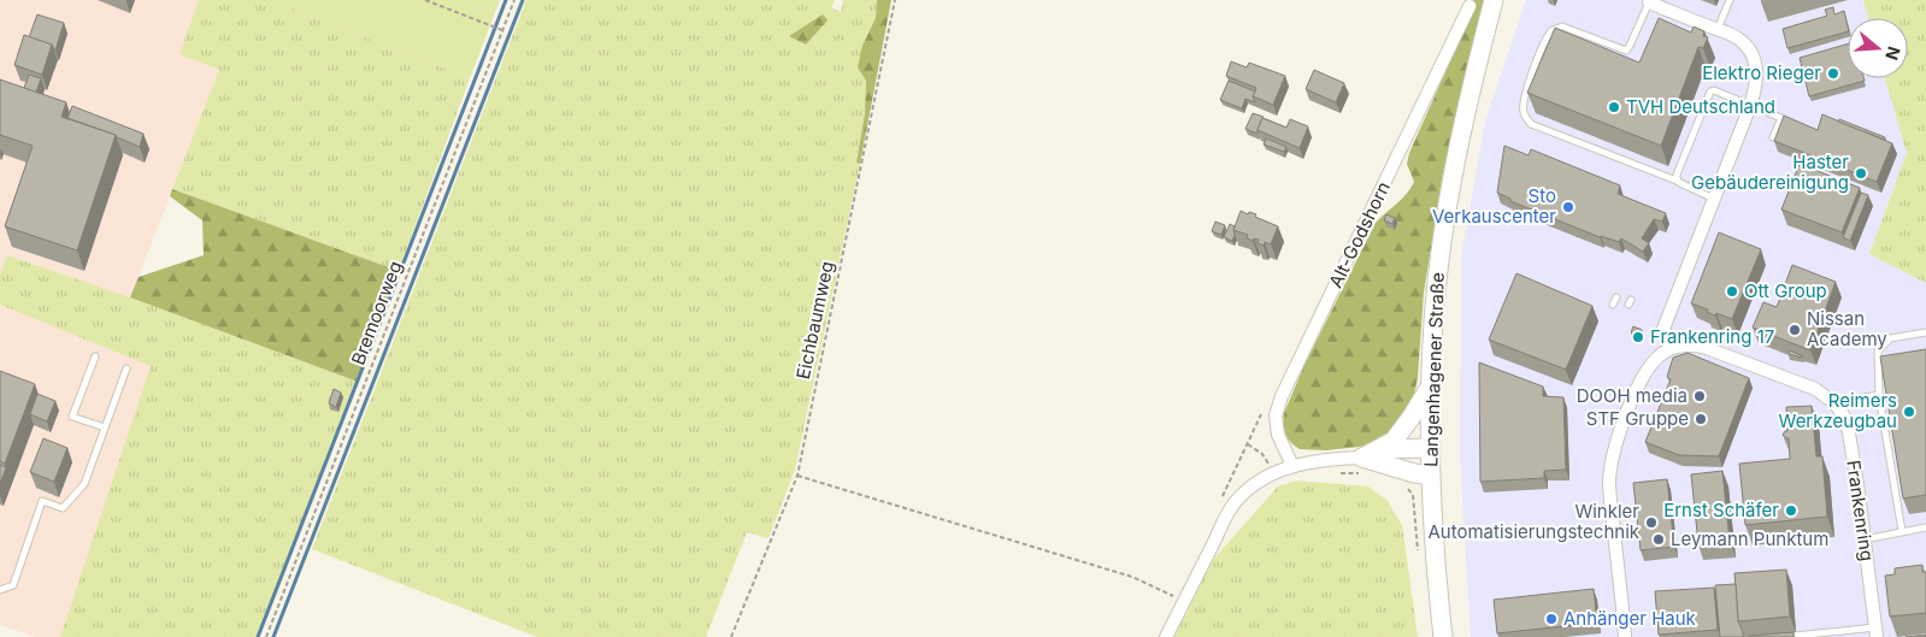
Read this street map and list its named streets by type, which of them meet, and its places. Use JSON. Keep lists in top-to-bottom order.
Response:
{
  "streets": {
    "main road": ["Langenhagener Straße"],
    "street": ["Alt-Godshorn", "Frankenring"],
    "path": ["Bremoorweg", "Eichbaumweg"]
  },
  "places": [
    "Elektro Rieger",
    "TVH Deutschland",
    "Haster Gebäudereinigung",
    "Sto Verkauscenter",
    "Ott Group",
    "Nissan Academy",
    "Frankenring 17",
    "DOOH media",
    "Reimers Werkzeugbau",
    "STF Gruppe",
    "Ernst Schäfer",
    "Winkler Automatisierungstechnik",
    "Leymann Punktum",
    "Anhänger Hauk"
  ],
  "north": "right"
}
